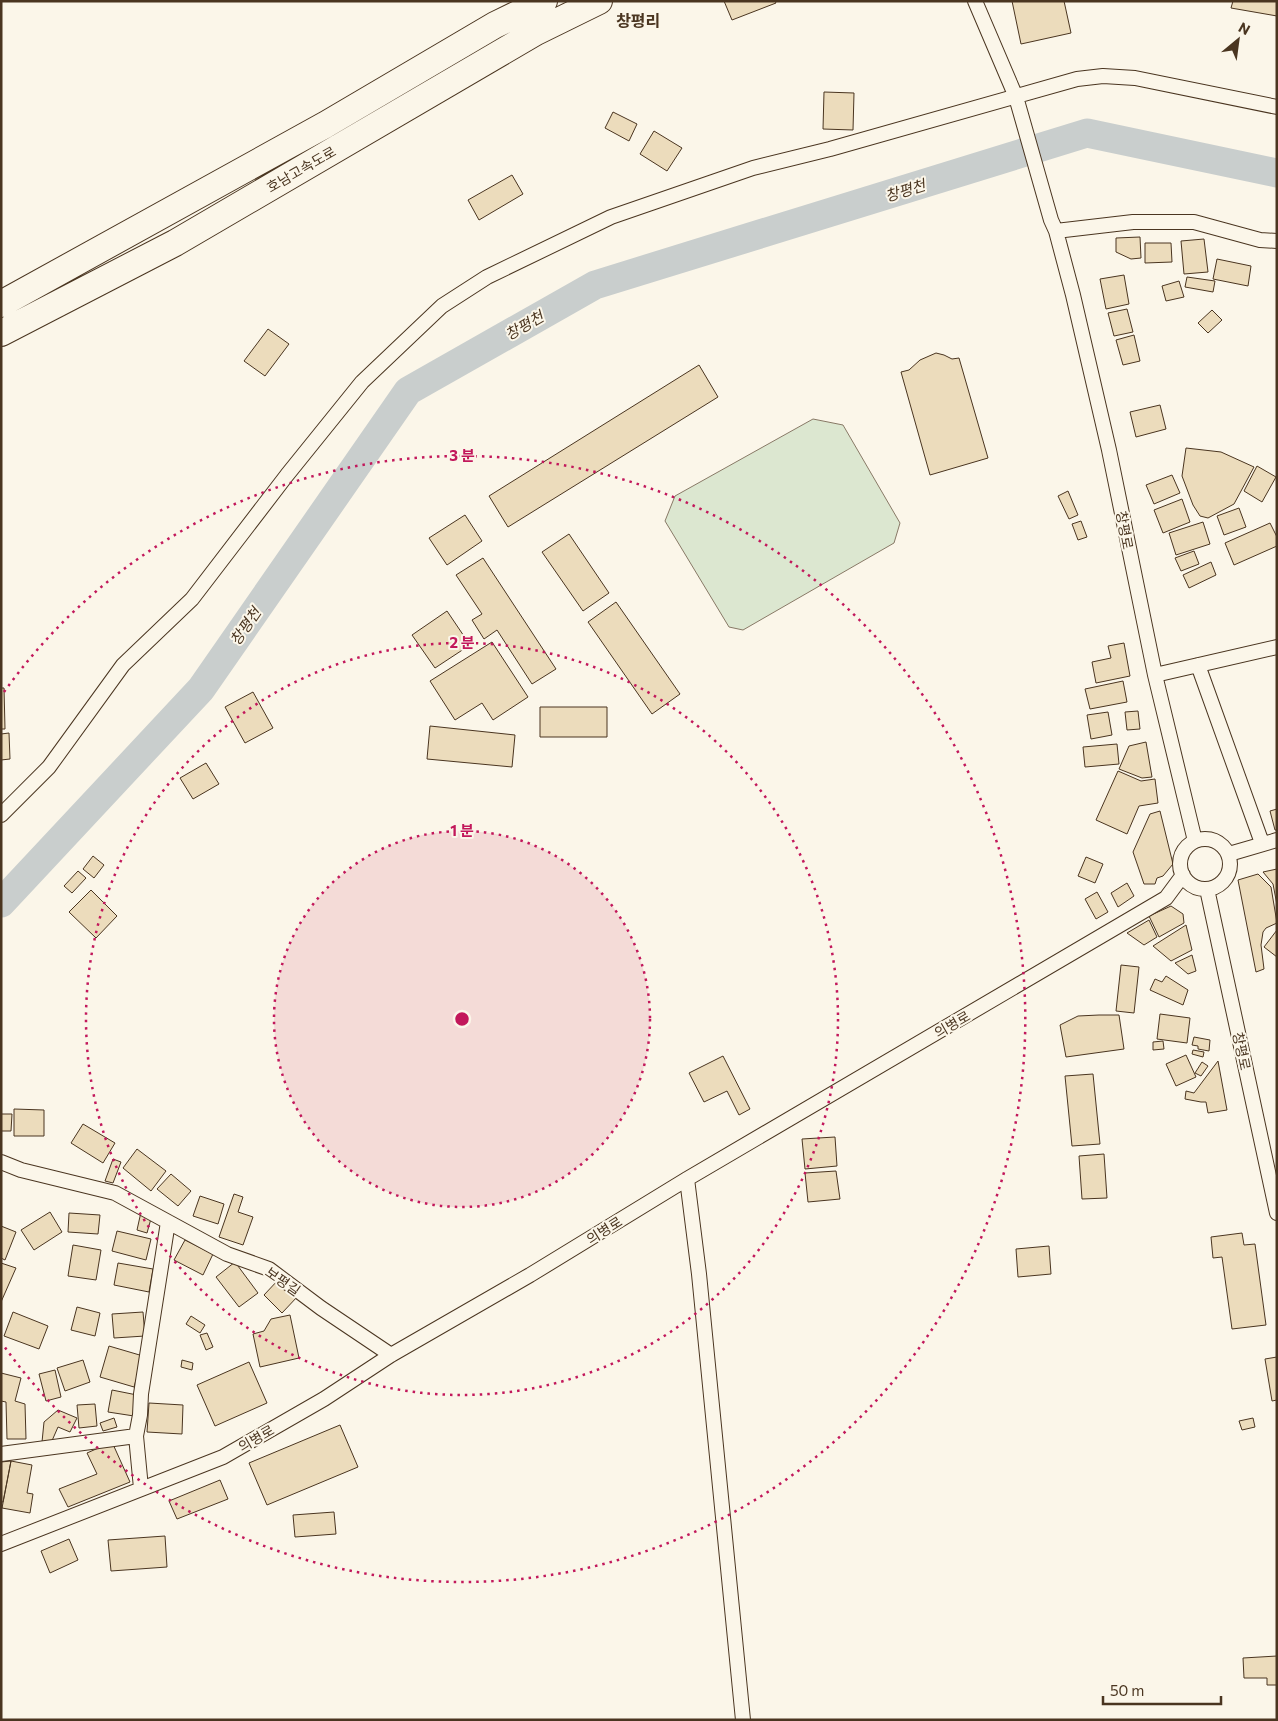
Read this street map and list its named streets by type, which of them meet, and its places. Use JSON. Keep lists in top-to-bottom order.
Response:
{
  "streets": {
    "highway": ["호남고속도로"],
    "street": ["창평로", "의병로", "보평길"]
  },
  "crossings": [
    ["창평로", "의병로"],
    ["의병로", "보평길"]
  ],
  "districts": ["창평리"],
  "water": ["창평천"],
  "scale_bar": "50 m",
  "north": "top right",
  "rings": ["3 분", "2 분", "1 분"]
}
